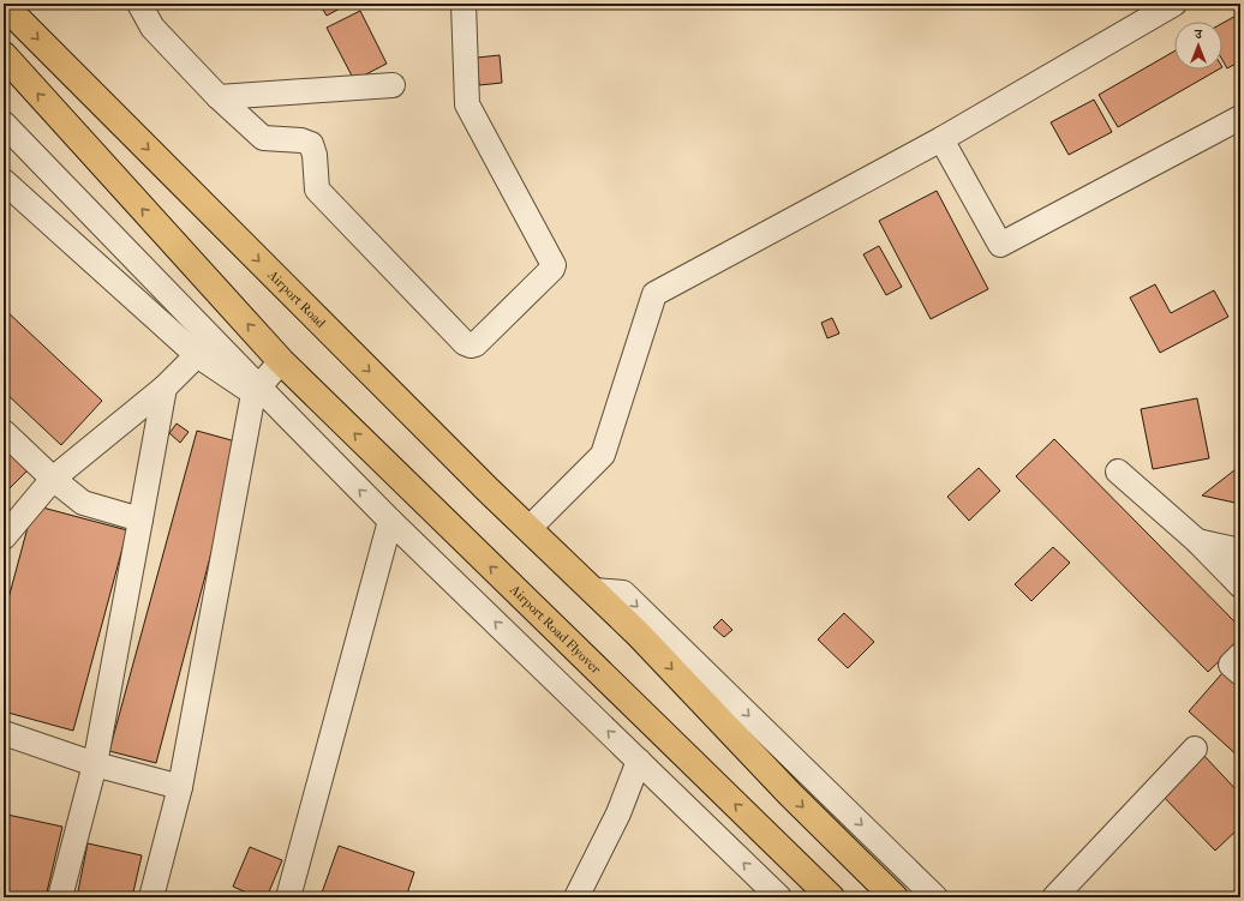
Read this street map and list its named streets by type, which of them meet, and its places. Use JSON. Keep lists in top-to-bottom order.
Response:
{
  "streets": {
    "main road": ["Airport Road", "Airport Road Flyover"]
  },
  "one_way": ["Airport Road"],
  "north": "top"
}
